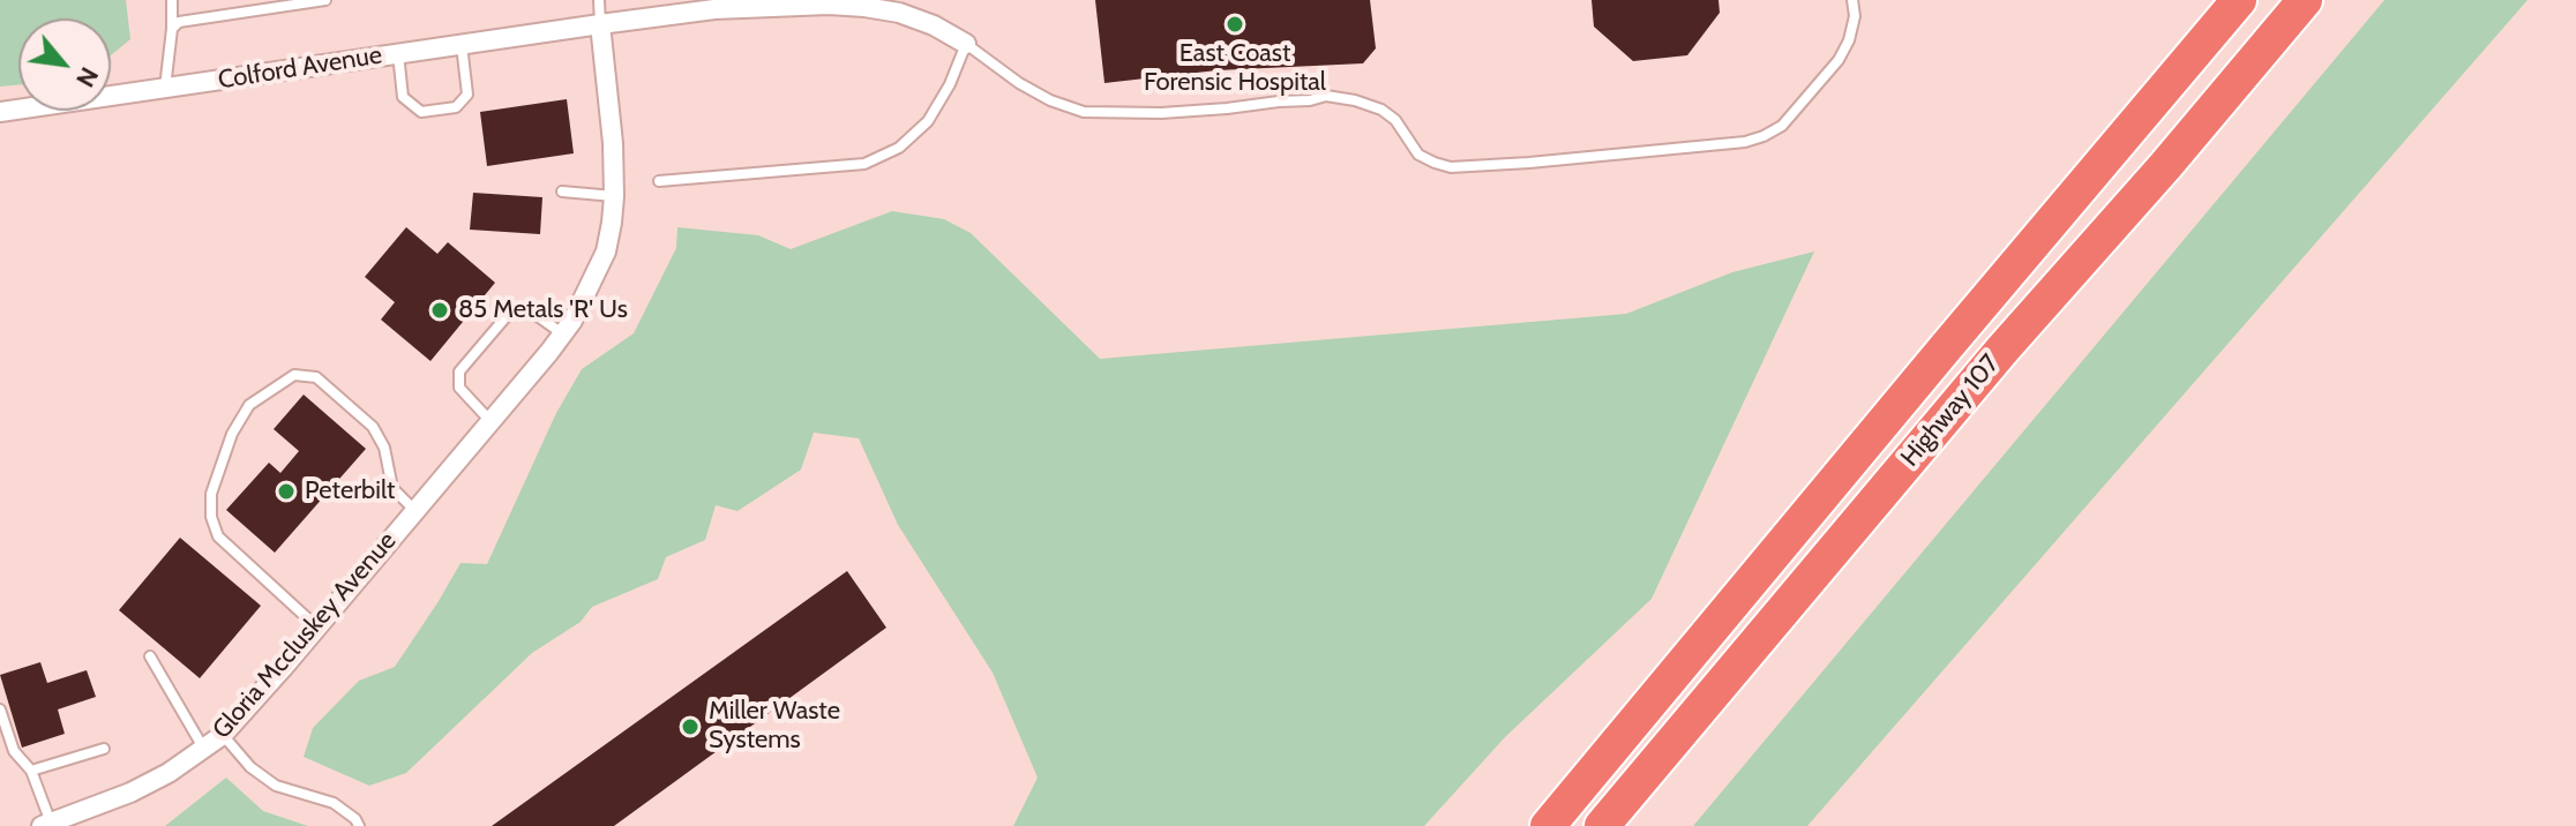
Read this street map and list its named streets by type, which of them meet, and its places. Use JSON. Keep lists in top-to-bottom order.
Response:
{
  "streets": {
    "highway": ["Highway 107"],
    "street": ["Colford Avenue", "Gloria Mccluskey Avenue"]
  },
  "crossings": [
    ["Colford Avenue", "Gloria Mccluskey Avenue"]
  ],
  "places": [
    "East Coast Forensic Hospital",
    "85 Metals 'R' Us",
    "Peterbilt",
    "Miller Waste Systems"
  ],
  "north": "bottom right"
}
